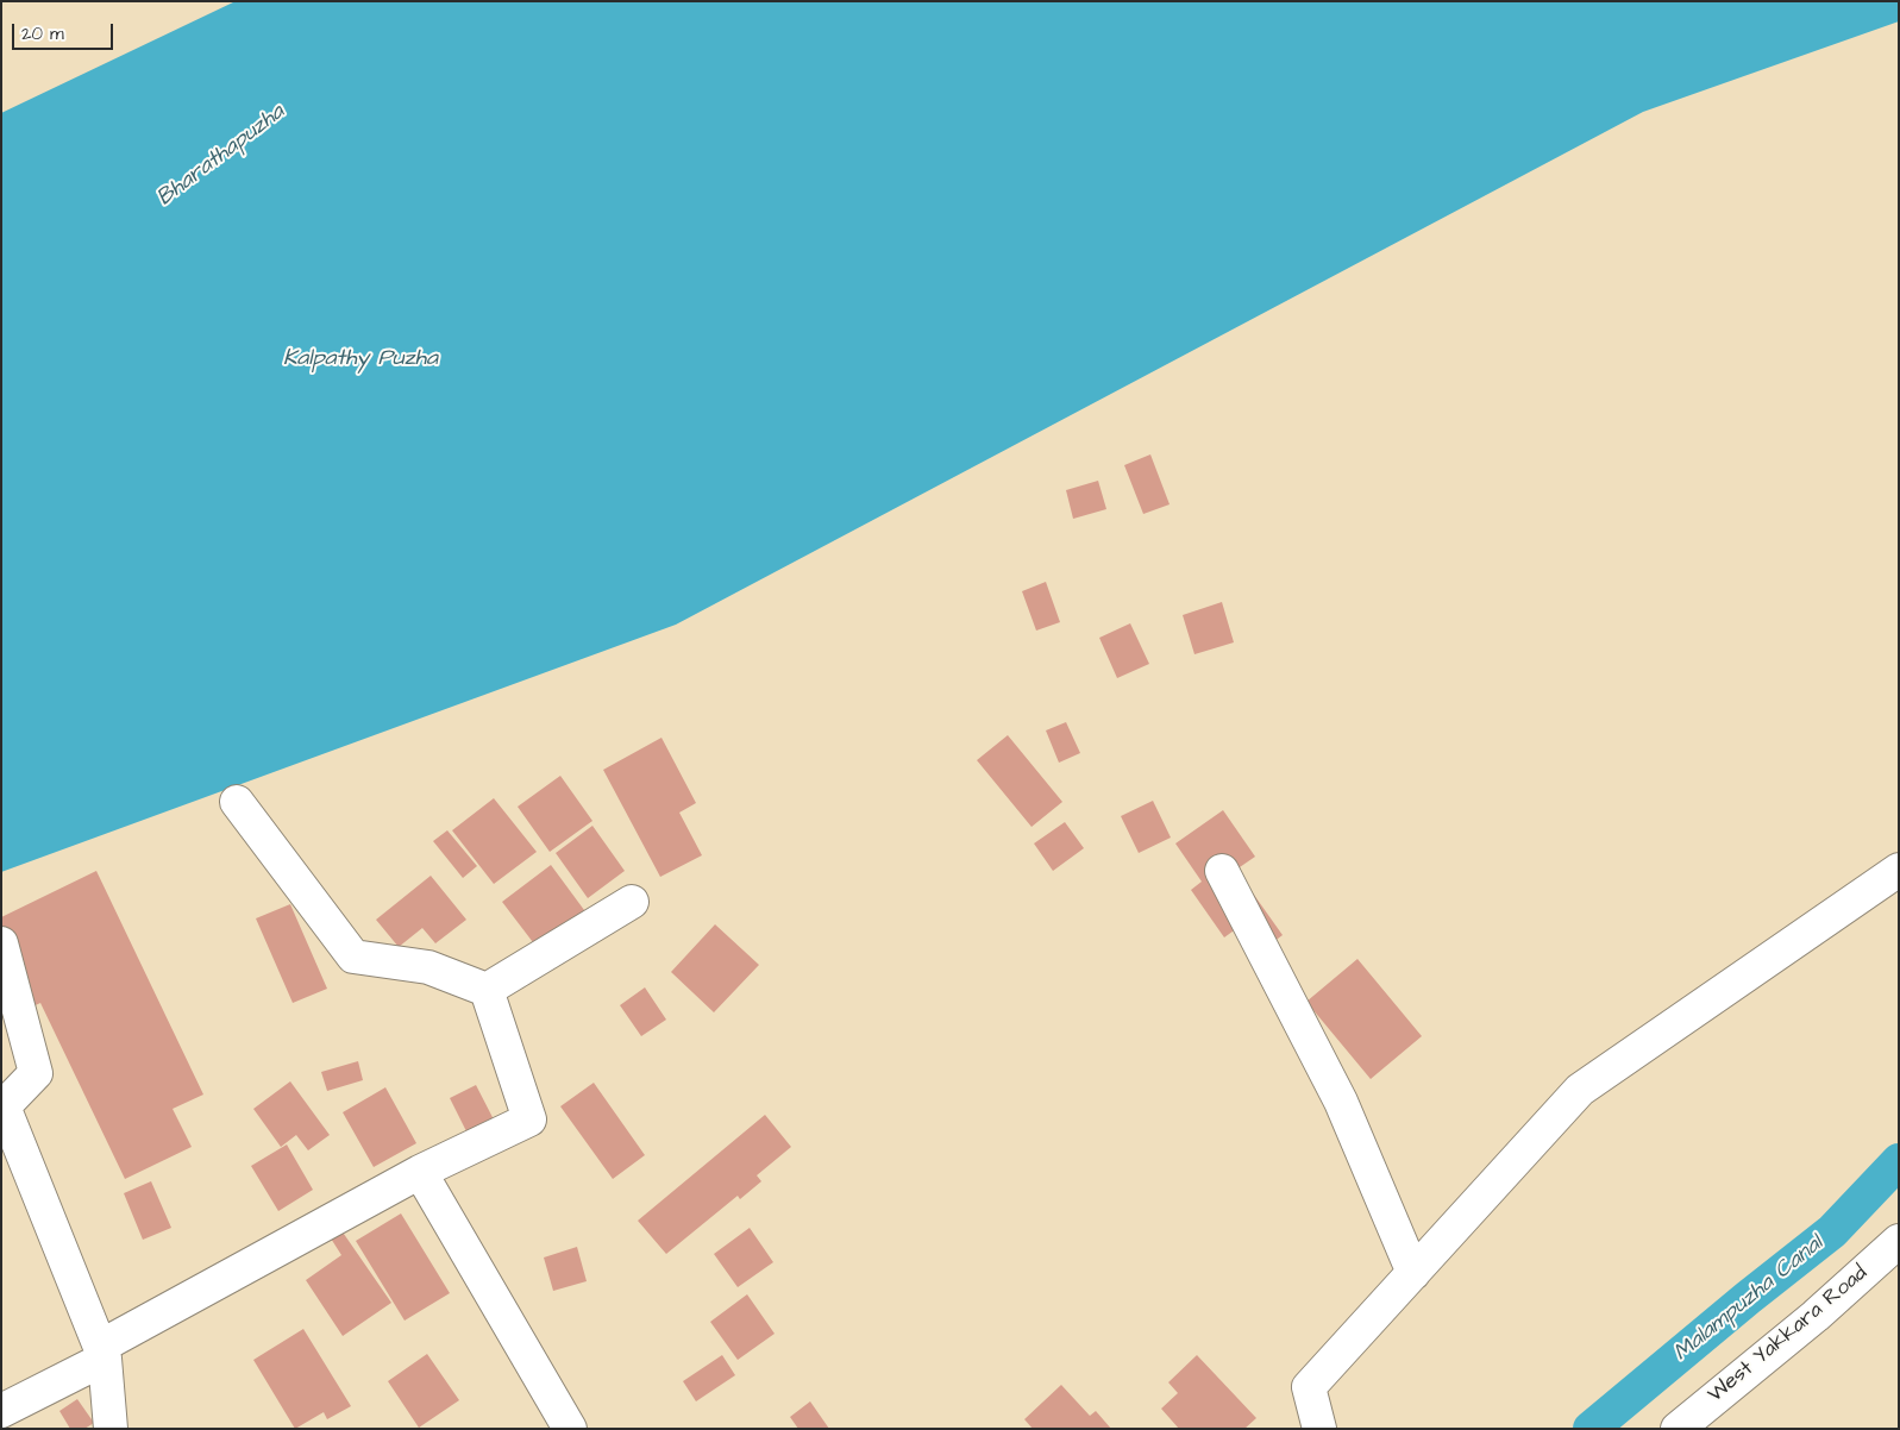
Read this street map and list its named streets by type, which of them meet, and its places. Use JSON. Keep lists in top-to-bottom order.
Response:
{
  "streets": {
    "street": ["West Yakkara Road"]
  },
  "water": ["Bharathapuzha", "Kalpathy Puzha", "Malampuzha Canal"],
  "scale_bar": "20 m"
}
